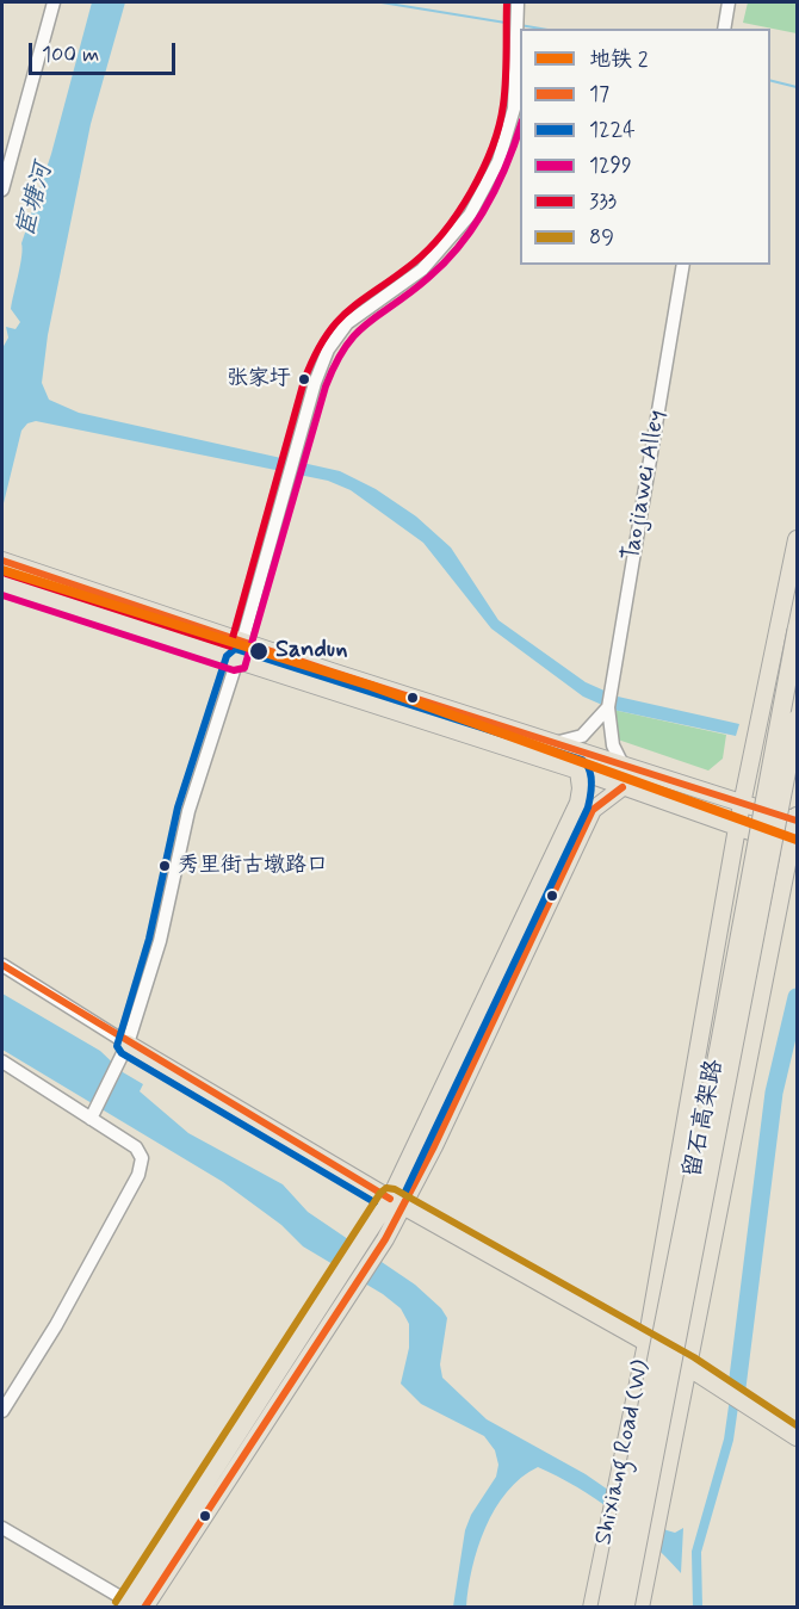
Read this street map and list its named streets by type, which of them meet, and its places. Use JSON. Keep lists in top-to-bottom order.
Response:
{
  "streets": {
    "highway": ["留石高架路"],
    "main road": ["Shixiang Road (W)"],
    "street": ["Taojiawei Alley"]
  },
  "water": ["宦塘河"],
  "places": ["张家圩", "Sandun", "秀里街古墩路口"],
  "lines": [
    "transit line 333",
    "transit line 1299",
    "transit line 17",
    "metro line 2",
    "transit line 1224",
    "transit line 89"
  ],
  "legend": [
    "地铁 2",
    "17",
    "1224",
    "1299",
    "333",
    "89"
  ],
  "scale_bar": "100 m"
}
